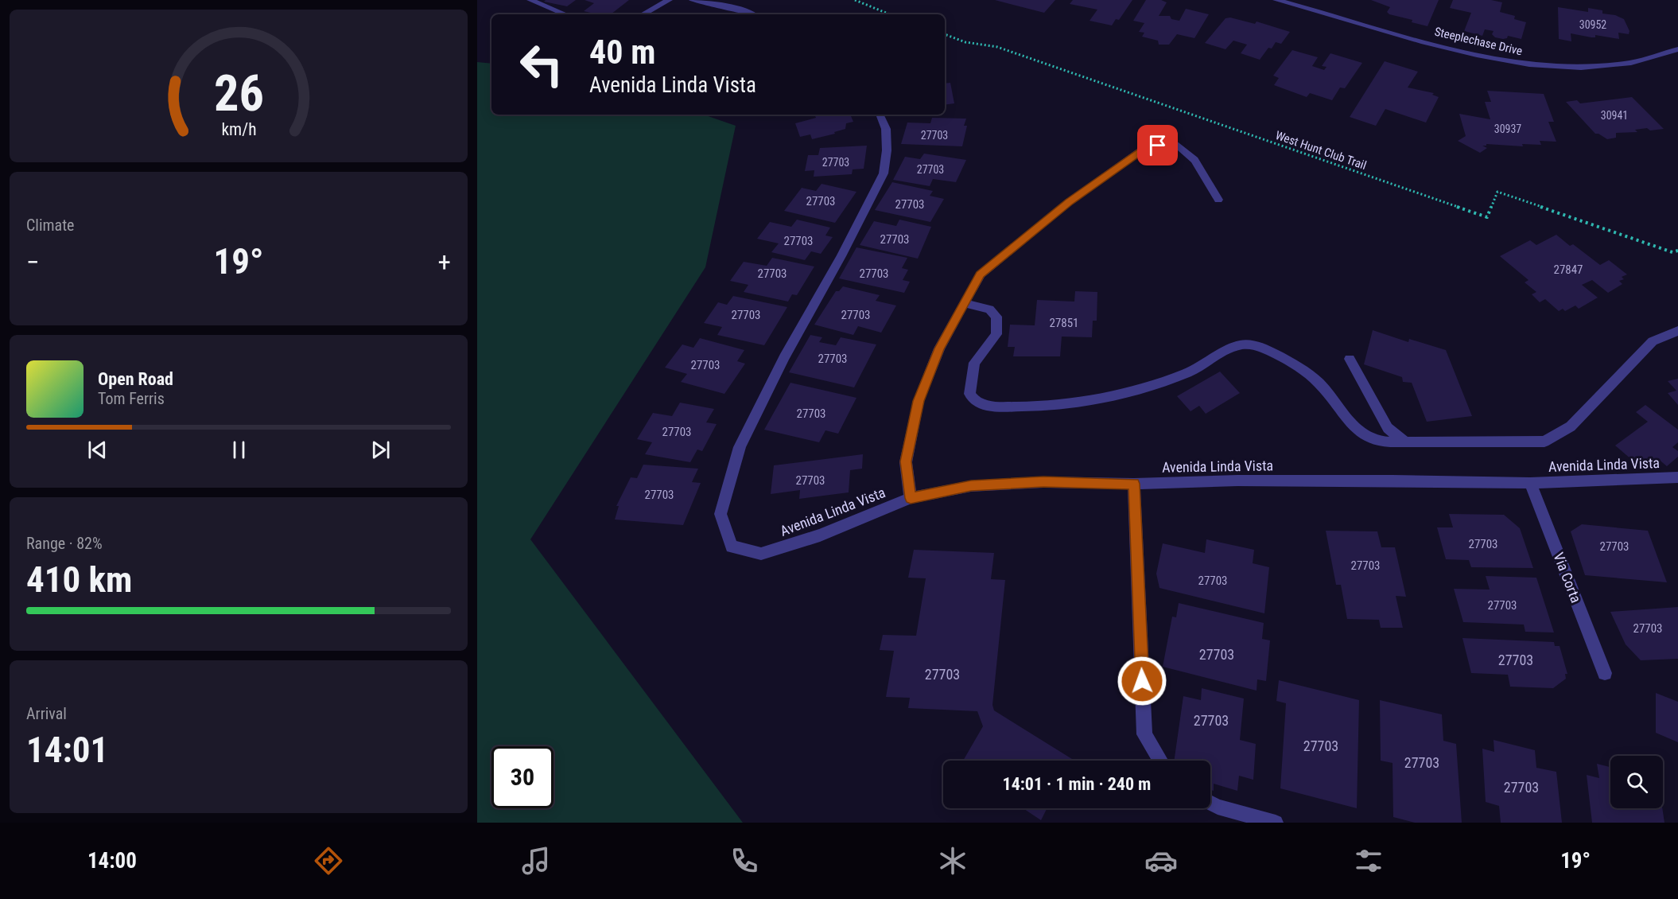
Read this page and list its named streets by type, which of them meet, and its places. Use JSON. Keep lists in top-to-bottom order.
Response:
{
  "streets": {
    "street": ["Steeplechase Drive", "Avenida Linda Vista", "Via Corta"],
    "path": ["West Hunt Club Trail"]
  },
  "crossings": [
    ["Avenida Linda Vista", "Via Corta"]
  ],
  "house_numbers": [
    "30952",
    "30941",
    "30937",
    "27703",
    "27703",
    "27703",
    "27703",
    "27703",
    "27703",
    "27703",
    "27847",
    "27703",
    "27703",
    "27703",
    "27703",
    "27851",
    "27703",
    "27703",
    "27703",
    "27703",
    "27703",
    "27703",
    "27703",
    "27703",
    "27703",
    "27703",
    "27703",
    "27703",
    "27703",
    "27703",
    "27703",
    "27703",
    "27703",
    "27703",
    "27703"
  ],
  "page": {
    "turn": ["40 m", "Avenida Linda Vista"],
    "tile": [
      "Climate",
      ["Range · 82%", "410 km"],
      ["Arrival", "14:01"]
    ],
    "heat": ["−", "19°", "+"],
    "song": ["Open Road", "Tom Ferris"],
    "limit": "30",
    "trip": "14:01 · 1 min · 240 m",
    "tabs": ["14:00", "19°"],
    "gauge": ["26", "km/h"]
  }
}
